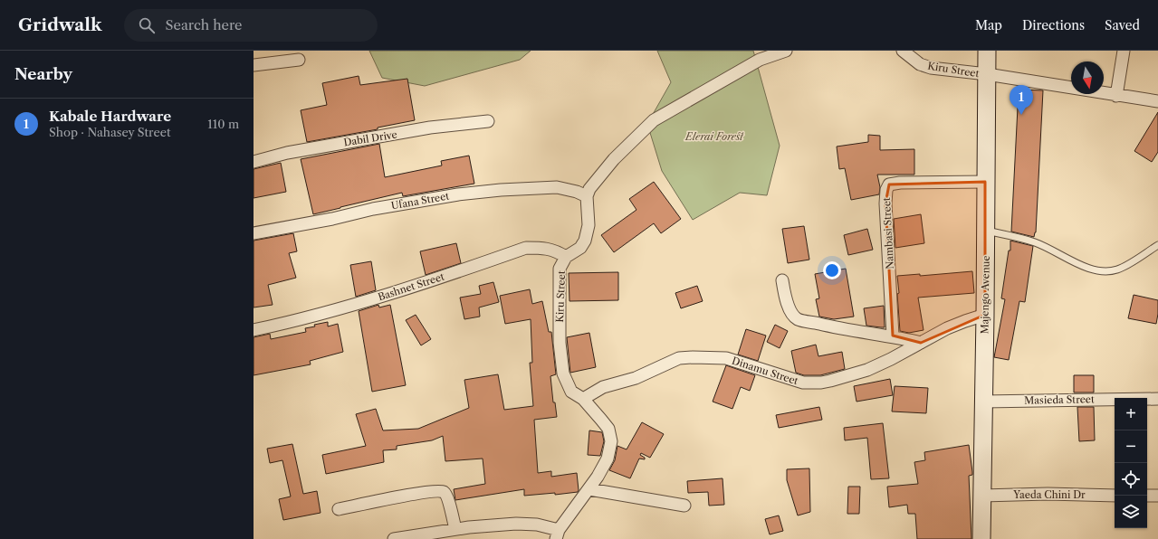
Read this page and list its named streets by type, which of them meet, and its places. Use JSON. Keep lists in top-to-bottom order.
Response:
{
  "streets": {
    "street": [
      "Kiru Street",
      "Dabil Drive",
      "Ufana Street",
      "Nambasi Street",
      "Bashnet Street",
      "Majengo Avenue",
      "Dinamu Street",
      "Masieda Street",
      "Yaeda Chini Dr"
    ]
  },
  "crossings": [
    ["Kiru Street", "Ufana Street"],
    ["Kiru Street", "Bashnet Street"],
    ["Kiru Street", "Majengo Avenue"],
    ["Kiru Street", "Dinamu Street"],
    ["Nambasi Street", "Majengo Avenue"],
    ["Majengo Avenue", "Dinamu Street"],
    ["Majengo Avenue", "Masieda Street"],
    ["Majengo Avenue", "Yaeda Chini Dr"]
  ],
  "parks": ["Elerai Forest"],
  "north": "bottom",
  "page": {
    "header": "Gridwalk",
    "search": "Search here",
    "nav": ["Map", "Directions", "Saved"],
    "heading": "Nearby",
    "pins": "1",
    "list": [
      {
        "mark": "1",
        "name": "Kabale Hardware",
        "note": "Shop · Nahasey Street",
        "value": "110 m"
      }
    ],
    "map_buttons": ["+", "−"]
  }
}
